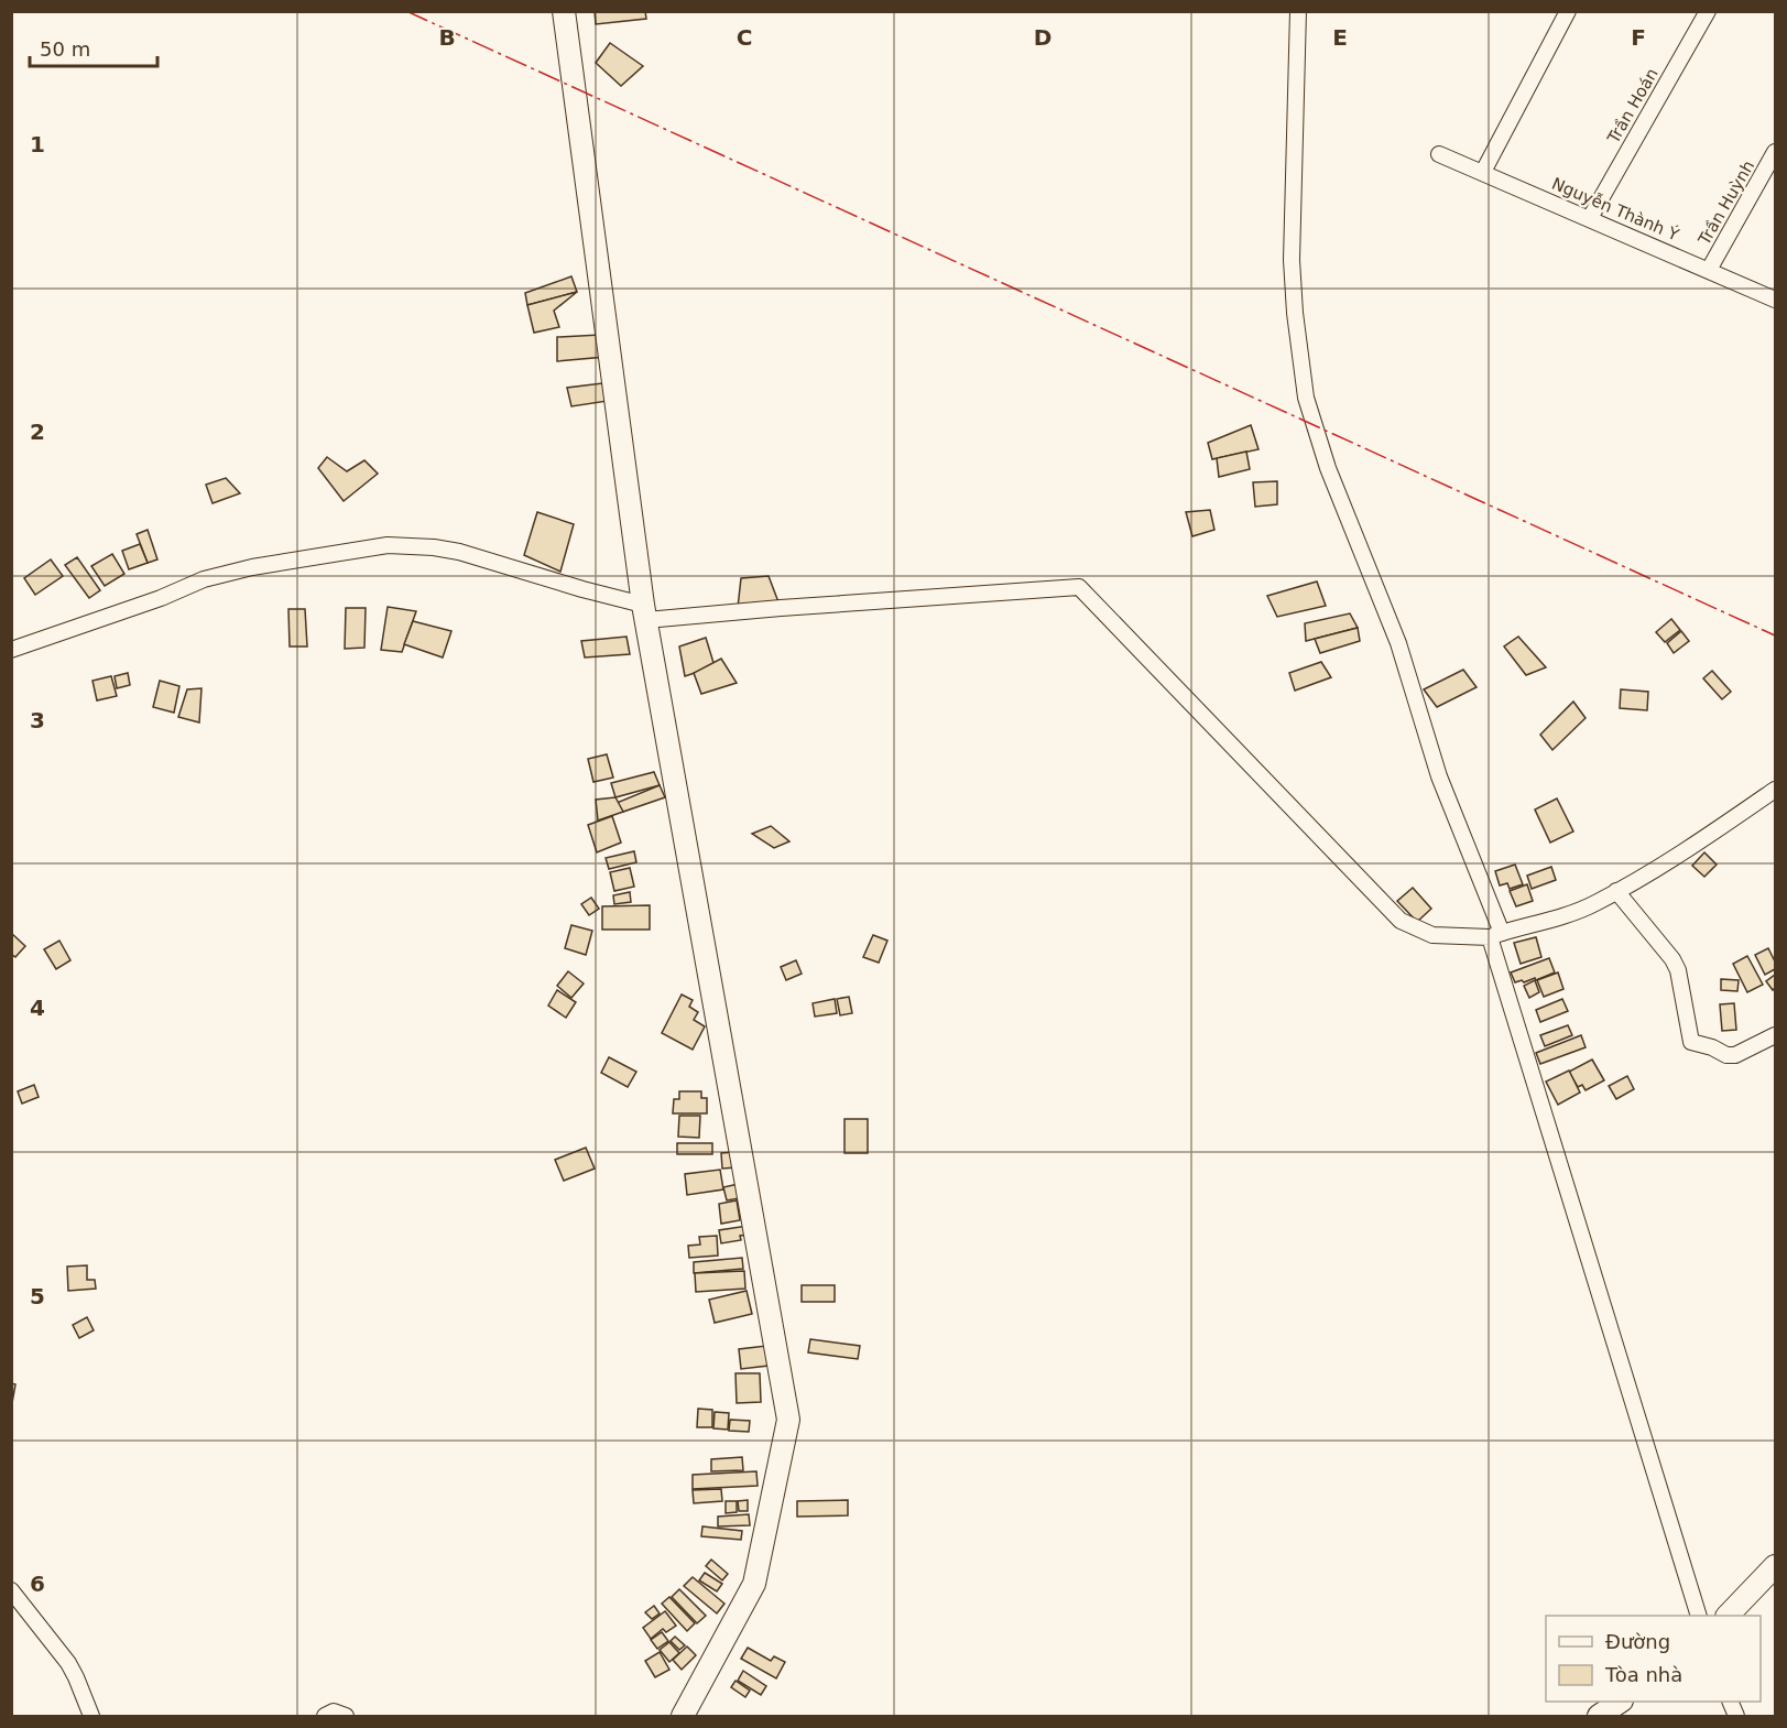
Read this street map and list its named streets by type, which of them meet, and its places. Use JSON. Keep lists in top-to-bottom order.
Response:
{
  "streets": {
    "street": ["Trần Hoán", "Trần Huỳnh", "Nguyễn Thành Ý"]
  },
  "crossings": [
    ["Trần Hoán", "Nguyễn Thành Ý"],
    ["Trần Huỳnh", "Nguyễn Thành Ý"]
  ],
  "legend": ["Đường", "Tòa nhà"],
  "scale_bar": "50 m",
  "grid": {
    "columns": [
      "B",
      "C",
      "D",
      "E",
      "F"
    ],
    "rows": [
      "1",
      "2",
      "3",
      "4",
      "5",
      "6"
    ]
  }
}
